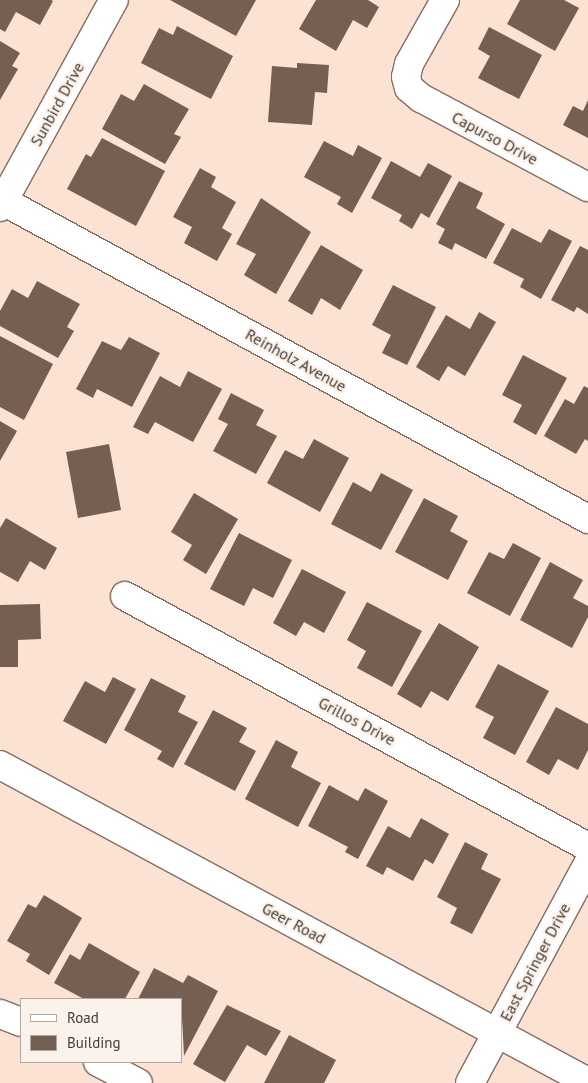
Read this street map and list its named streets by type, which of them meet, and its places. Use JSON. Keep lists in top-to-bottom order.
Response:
{
  "streets": {
    "street": [
      "Sunbird Drive",
      "Capurso Drive",
      "Reinholz Avenue",
      "Grillos Drive",
      "Geer Road",
      "East Springer Drive"
    ]
  },
  "crossings": [
    ["Sunbird Drive", "Reinholz Avenue"],
    ["Geer Road", "East Springer Drive"]
  ],
  "legend": ["Road", "Building"]
}
